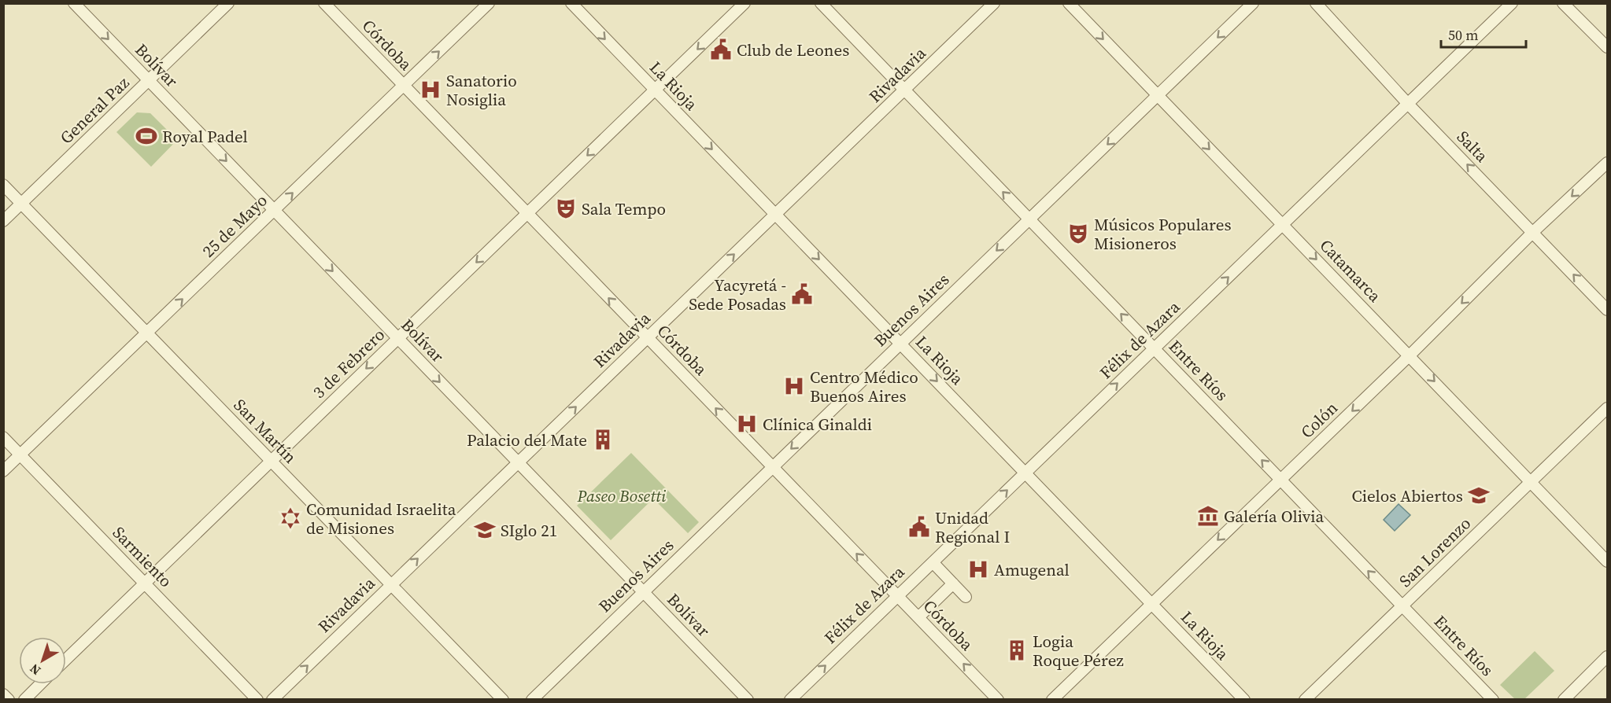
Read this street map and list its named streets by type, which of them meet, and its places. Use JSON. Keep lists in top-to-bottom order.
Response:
{
  "streets": {
    "street": [
      "Córdoba",
      "Bolívar",
      "Rivadavia",
      "La Rioja",
      "General Paz",
      "Salta",
      "25 de Mayo",
      "Catamarca",
      "Buenos Aires",
      "Félix de Azara",
      "3 de Febrero",
      "Entre Ríos",
      "Colón",
      "San Martín",
      "San Lorenzo",
      "Sarmiento"
    ]
  },
  "crossings": [
    ["Córdoba", "Rivadavia"],
    ["Córdoba", "25 de Mayo"],
    ["Córdoba", "Buenos Aires"],
    ["Córdoba", "Félix de Azara"],
    ["Córdoba", "3 de Febrero"],
    ["Bolívar", "Rivadavia"],
    ["Bolívar", "General Paz"],
    ["Bolívar", "25 de Mayo"],
    ["Bolívar", "Buenos Aires"],
    ["Bolívar", "3 de Febrero"],
    ["Rivadavia", "La Rioja"],
    ["Rivadavia", "Entre Ríos"],
    ["Rivadavia", "San Martín"],
    ["La Rioja", "Buenos Aires"],
    ["La Rioja", "Félix de Azara"],
    ["La Rioja", "3 de Febrero"],
    ["La Rioja", "Colón"],
    ["General Paz", "San Martín"],
    ["Salta", "Félix de Azara"],
    ["Salta", "Colón"],
    ["25 de Mayo", "San Martín"],
    ["25 de Mayo", "Sarmiento"],
    ["Catamarca", "Buenos Aires"],
    ["Catamarca", "Félix de Azara"],
    ["Catamarca", "Colón"],
    ["Catamarca", "San Lorenzo"],
    ["Buenos Aires", "Entre Ríos"],
    ["Félix de Azara", "Entre Ríos"],
    ["3 de Febrero", "San Martín"],
    ["3 de Febrero", "Sarmiento"],
    ["Entre Ríos", "Colón"],
    ["Entre Ríos", "San Lorenzo"]
  ],
  "one_way": [
    "Córdoba",
    "Bolívar",
    "Rivadavia",
    "La Rioja",
    "Salta",
    "25 de Mayo",
    "Catamarca",
    "Buenos Aires",
    "Félix de Azara",
    "3 de Febrero",
    "Entre Ríos",
    "Colón"
  ],
  "parks": ["Paseo Bosetti"],
  "places": {
    "public building": ["Club de Leones", "Yacyretá - Sede Posadas", "Unidad Regional I"],
    "hospital": [
      "Sanatorio Nosiglia",
      "Centro Médico Buenos Aires",
      "Clínica Ginaldi",
      "Amugenal"
    ],
    "sports": ["Royal Padel"],
    "theatre": ["Sala Tempo", "Músicos Populares Misioneros"],
    "building": ["Palacio del Mate", "Logia Roque Pérez"],
    "school or university": ["Cielos Abiertos", "SIglo 21"],
    "museum": ["Galería Olivia"],
    "synagogue": ["Comunidad Israelita de Misiones"]
  },
  "scale_bar": "50 m",
  "north": "bottom left"
}
